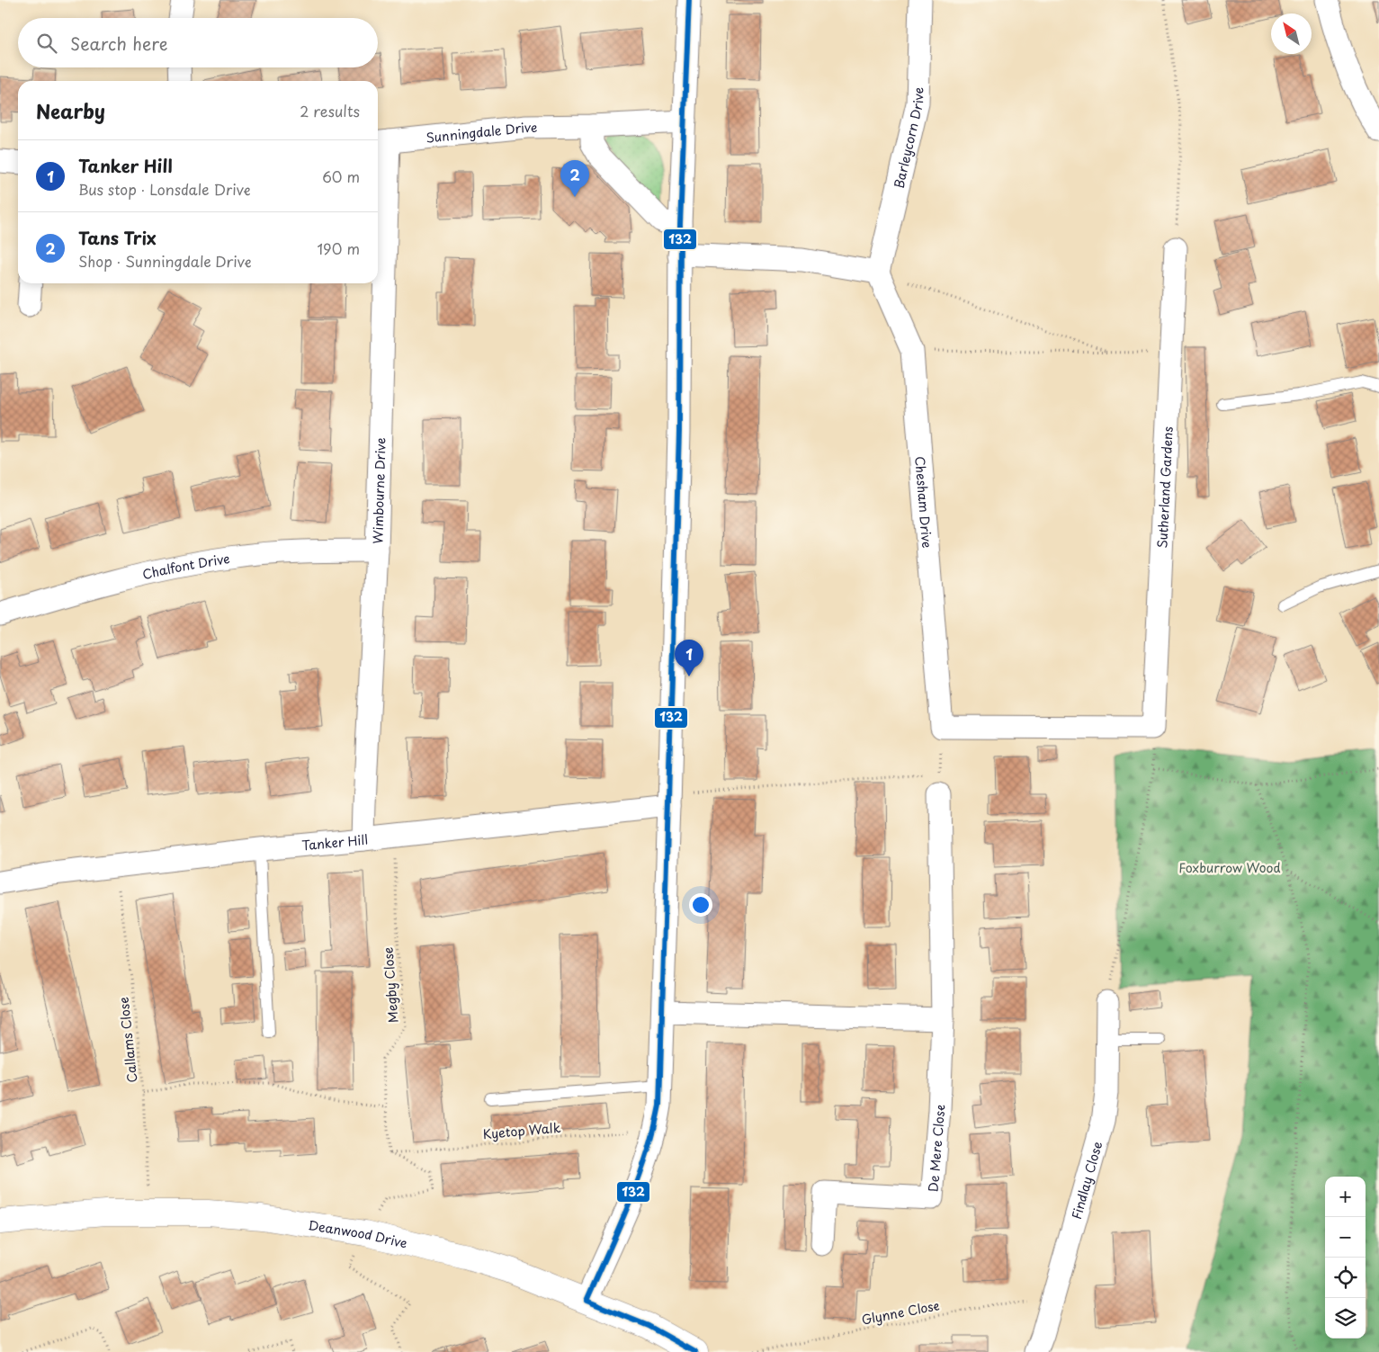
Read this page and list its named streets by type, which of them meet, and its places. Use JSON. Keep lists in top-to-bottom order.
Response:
{
  "streets": {
    "street": [
      "Sunningdale Drive",
      "Barleycorn Drive",
      "Sutherland Gardens",
      "Wimbourne Drive",
      "Chesham Drive",
      "Chalfont Drive",
      "Tanker Hill",
      "De Mere Close",
      "Findlay Close",
      "Deanwood Drive"
    ],
    "path": [
      "Megby Close",
      "Callams Close",
      "Kyetop Walk",
      "Glynne Close"
    ]
  },
  "crossings": [
    ["Sunningdale Drive", "Wimbourne Drive"],
    ["Barleycorn Drive", "Chesham Drive"],
    ["Wimbourne Drive", "Chalfont Drive"],
    ["Wimbourne Drive", "Tanker Hill"],
    ["Tanker Hill", "Megby Close"],
    ["Tanker Hill", "Callams Close"],
    ["Megby Close", "Kyetop Walk"],
    ["Callams Close", "Deanwood Drive"],
    ["Findlay Close", "Glynne Close"]
  ],
  "parks": ["Foxburrow Wood"],
  "lines": ["transit line 132"],
  "north": "top left",
  "page": {
    "search": "Search here",
    "heading": ["Nearby", "2 results"],
    "list": [
      {
        "mark": "1",
        "name": "Tanker Hill",
        "note": "Bus stop · Lonsdale Drive",
        "value": "60 m"
      },
      {
        "mark": "2",
        "name": "Tans Trix",
        "note": "Shop · Sunningdale Drive",
        "value": "190 m"
      }
    ],
    "pins": ["2", "1"],
    "map_buttons": ["+", "−"]
  }
}
